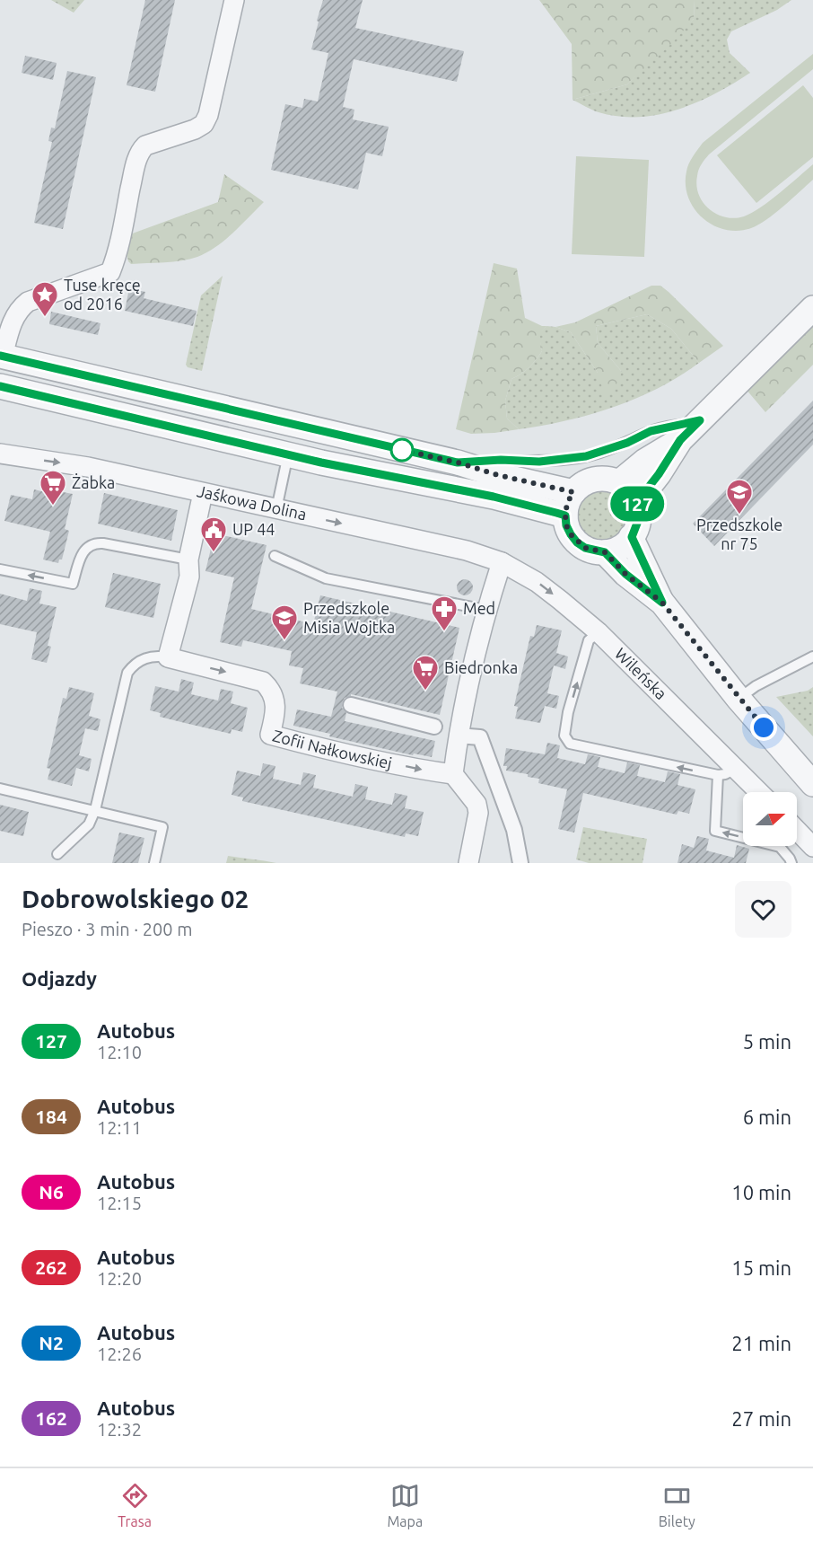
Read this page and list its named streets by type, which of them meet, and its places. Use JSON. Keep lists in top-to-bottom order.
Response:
{
  "streets": {
    "street": ["Jaśkowa Dolina", "Wileńska", "Zofii Nałkowskiej"]
  },
  "crossings": [
    ["Jaśkowa Dolina", "Wileńska"]
  ],
  "one_way": ["Zofii Nałkowskiej"],
  "places": {
    "place": ["Tuse kręcę od 2016"],
    "supermarket": ["Żabka", "Biedronka"],
    "school or university": ["Przedszkole nr 75", "Przedszkole Misia Wojtka"],
    "public building": ["UP 44"],
    "pharmacy": ["Med"]
  },
  "lines": ["bus line 127"],
  "north": "right",
  "page": {
    "on_map": "127",
    "heading": [
      ["Dobrowolskiego 02", "Pieszo · 3 min · 200 m"],
      "Odjazdy"
    ],
    "list": [
      {
        "mark": "127",
        "name": "Autobus",
        "note": "12:10",
        "value": "5 min"
      },
      {
        "mark": "184",
        "name": "Autobus",
        "note": "12:11",
        "value": "6 min"
      },
      {
        "mark": "N6",
        "name": "Autobus",
        "note": "12:15",
        "value": "10 min"
      },
      {
        "mark": "262",
        "name": "Autobus",
        "note": "12:20",
        "value": "15 min"
      },
      {
        "mark": "N2",
        "name": "Autobus",
        "note": "12:26",
        "value": "21 min"
      },
      {
        "mark": "162",
        "name": "Autobus",
        "note": "12:32",
        "value": "27 min"
      }
    ],
    "tabs": ["Trasa", "Mapa", "Bilety"]
  }
}
